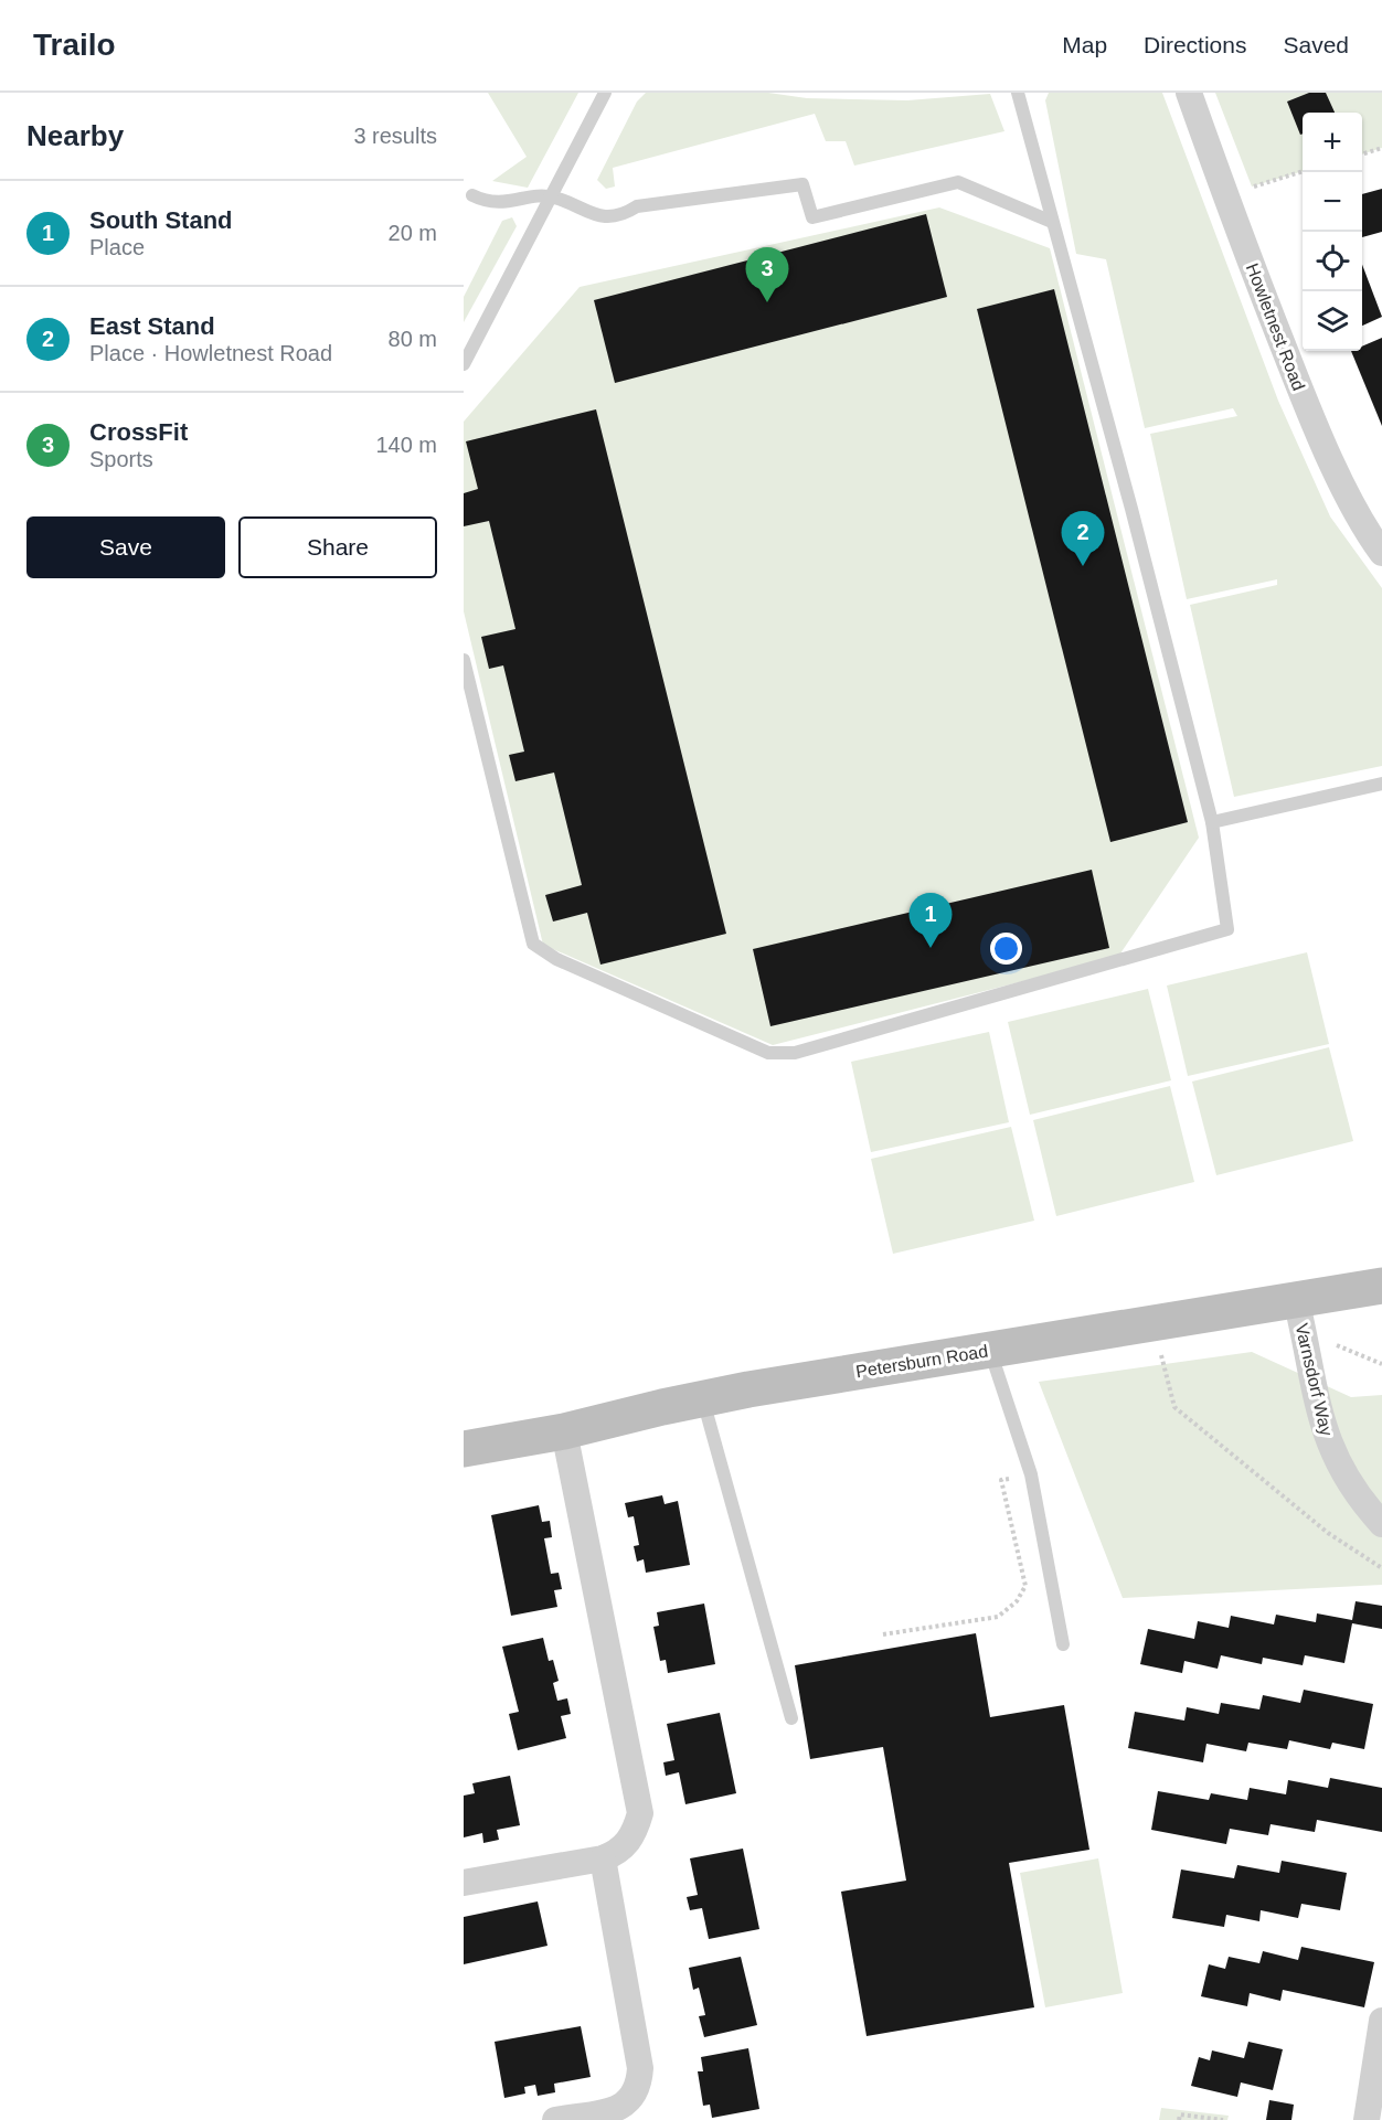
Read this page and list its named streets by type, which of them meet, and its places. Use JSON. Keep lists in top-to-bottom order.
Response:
{
  "streets": {
    "main road": ["Petersburn Road"],
    "street": ["Howletnest Road", "Varnsdorf Way"]
  },
  "crossings": [
    ["Petersburn Road", "Varnsdorf Way"]
  ],
  "page": {
    "header": "Trailo",
    "nav": ["Map", "Directions", "Saved"],
    "heading": ["Nearby", "3 results"],
    "map_buttons": ["+", "−"],
    "list": [
      {
        "mark": "1",
        "name": "South Stand",
        "note": "Place",
        "value": "20 m"
      },
      {
        "mark": "2",
        "name": "East Stand",
        "note": "Place · Howletnest Road",
        "value": "80 m"
      },
      {
        "mark": "3",
        "name": "CrossFit",
        "note": "Sports",
        "value": "140 m"
      }
    ],
    "pins": ["3", "2", "1"],
    "buttons": ["Save", "Share"]
  }
}
